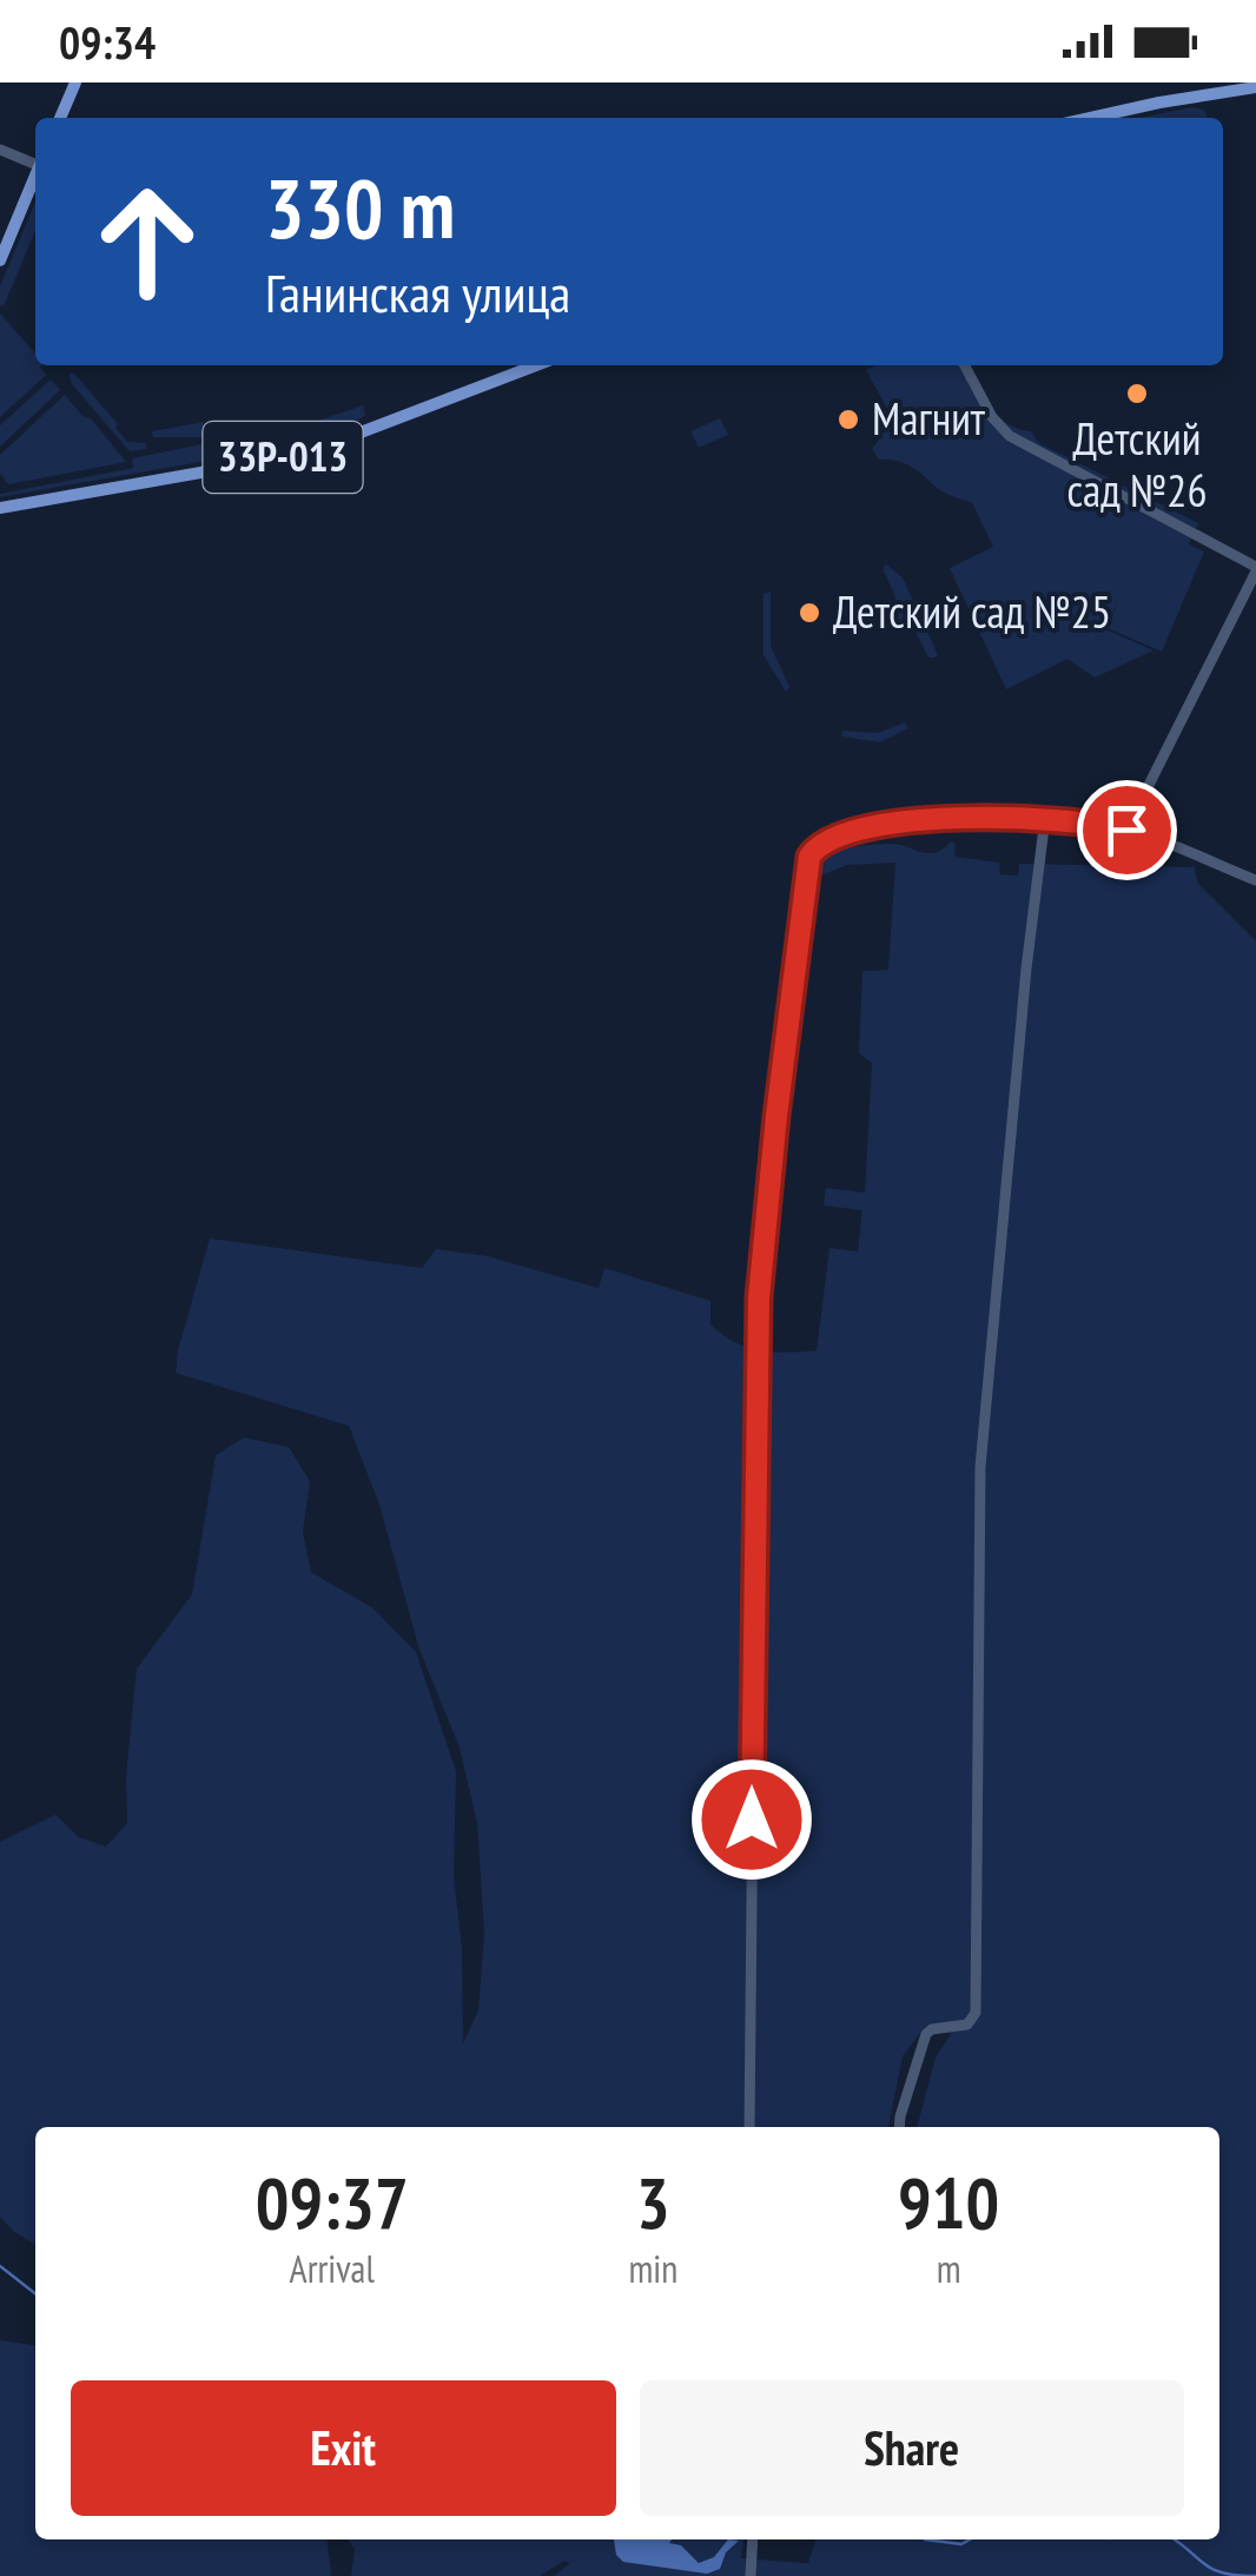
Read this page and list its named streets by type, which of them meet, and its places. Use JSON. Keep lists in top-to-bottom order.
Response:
{
  "streets": {
    "main road": ["33Р-013"]
  },
  "places": ["Детский сад №26", "Магнит", "Детский сад №25"],
  "page": {
    "status": "09:34",
    "turn": ["330 m", "Ганинская улица"],
    "eta": [
      "09:37",
      "Arrival",
      "3",
      "min",
      "910",
      "m"
    ],
    "buttons": ["Exit", "Share"]
  }
}
